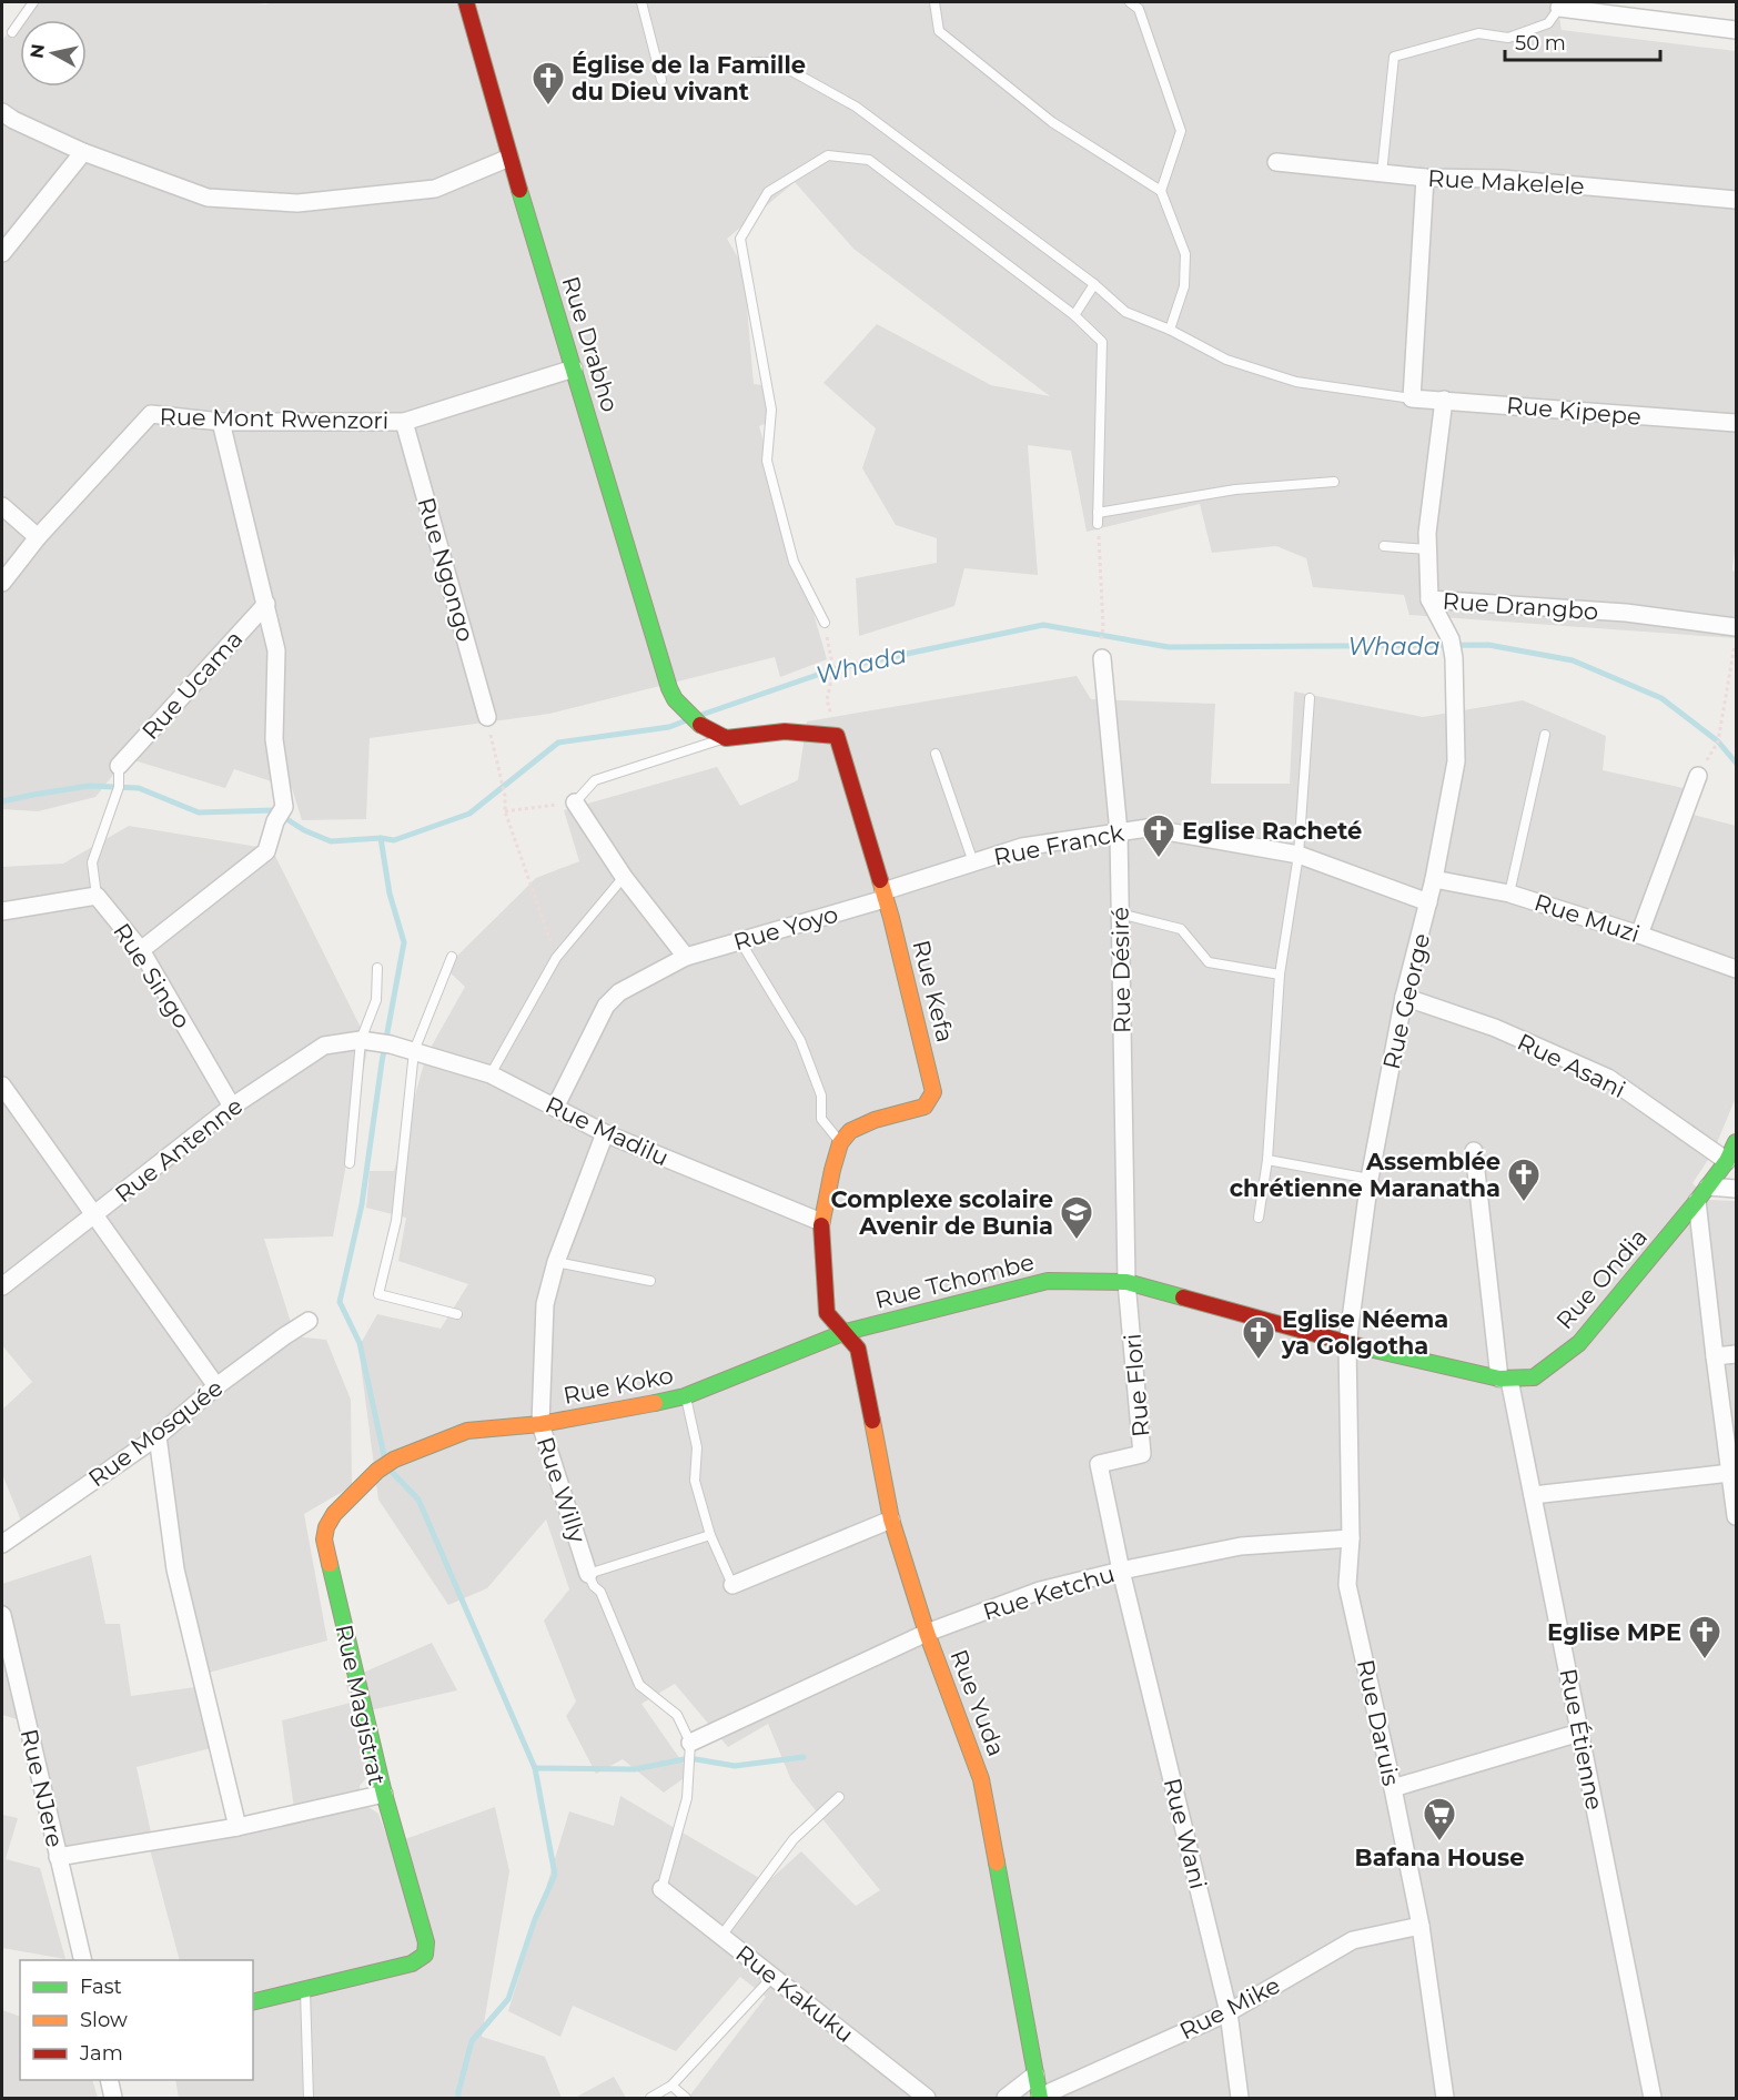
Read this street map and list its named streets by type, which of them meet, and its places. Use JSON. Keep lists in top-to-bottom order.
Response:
{
  "streets": {
    "street": [
      "Rue Makelele",
      "Rue Drabho",
      "Rue Kipepe",
      "Rue Mont Rwenzori",
      "Rue Ngongo",
      "Rue Drangbo",
      "Rue Ucama",
      "Rue Franck",
      "Rue Muzi",
      "Rue Yoyo",
      "Rue Désiré",
      "Rue Singo",
      "Rue Kefa",
      "Rue George",
      "Rue Asani",
      "Rue Madilu",
      "Rue Antenne",
      "Rue Ondia",
      "Rue Tchombe",
      "Rue Koko",
      "Rue Flori",
      "Rue Mosquée",
      "Rue Willy",
      "Rue Ketchu",
      "Rue Yuda",
      "Rue Magistrat",
      "Rue Daruis",
      "Rue Étienne",
      "Rue NJere",
      "Rue Wani",
      "Rue Kakuku",
      "Rue Mike"
    ]
  },
  "crossings": [
    ["Rue Drabho", "Rue Mont Rwenzori"],
    ["Rue Mont Rwenzori", "Rue Ngongo"],
    ["Rue Mont Rwenzori", "Rue Ucama"],
    ["Rue Drangbo", "Rue George"],
    ["Rue Ucama", "Rue Singo"],
    ["Rue Franck", "Rue Yoyo"],
    ["Rue Franck", "Rue Désiré"],
    ["Rue Franck", "Rue Kefa"],
    ["Rue Franck", "Rue George"],
    ["Rue Muzi", "Rue George"],
    ["Rue Yoyo", "Rue Kefa"],
    ["Rue Yoyo", "Rue Madilu"],
    ["Rue Désiré", "Rue Tchombe"],
    ["Rue Désiré", "Rue Flori"],
    ["Rue Singo", "Rue Antenne"],
    ["Rue George", "Rue Asani"],
    ["Rue George", "Rue Ondia"],
    ["Rue George", "Rue Tchombe"],
    ["Rue George", "Rue Daruis"],
    ["Rue Asani", "Rue Ondia"],
    ["Rue Madilu", "Rue Antenne"],
    ["Rue Madilu", "Rue Willy"],
    ["Rue Ondia", "Rue Tchombe"],
    ["Rue Ondia", "Rue Daruis"],
    ["Rue Ondia", "Rue Étienne"],
    ["Rue Tchombe", "Rue Koko"],
    ["Rue Tchombe", "Rue Flori"],
    ["Rue Tchombe", "Rue Yuda"],
    ["Rue Tchombe", "Rue Daruis"],
    ["Rue Koko", "Rue Willy"],
    ["Rue Koko", "Rue Yuda"],
    ["Rue Koko", "Rue Magistrat"],
    ["Rue Flori", "Rue Ketchu"],
    ["Rue Flori", "Rue Wani"],
    ["Rue Willy", "Rue Ketchu"],
    ["Rue Ketchu", "Rue Yuda"],
    ["Rue Ketchu", "Rue Daruis"],
    ["Rue Ketchu", "Rue Wani"],
    ["Rue Yuda", "Rue Mike"],
    ["Rue Magistrat", "Rue NJere"],
    ["Rue Daruis", "Rue Mike"],
    ["Rue Wani", "Rue Mike"]
  ],
  "water": ["Whada"],
  "places": {
    "church": [
      "Église de la Famille du Dieu vivant",
      "Eglise Racheté",
      "Assemblée chrétienne Maranatha",
      "Eglise Néema ya Golgotha",
      "Eglise MPE"
    ],
    "school or university": ["Complexe scolaire Avenir de Bunia"],
    "supermarket": ["Bafana House"]
  },
  "legend": ["Fast", "Slow", "Jam"],
  "scale_bar": "50 m",
  "north": "left"
}
